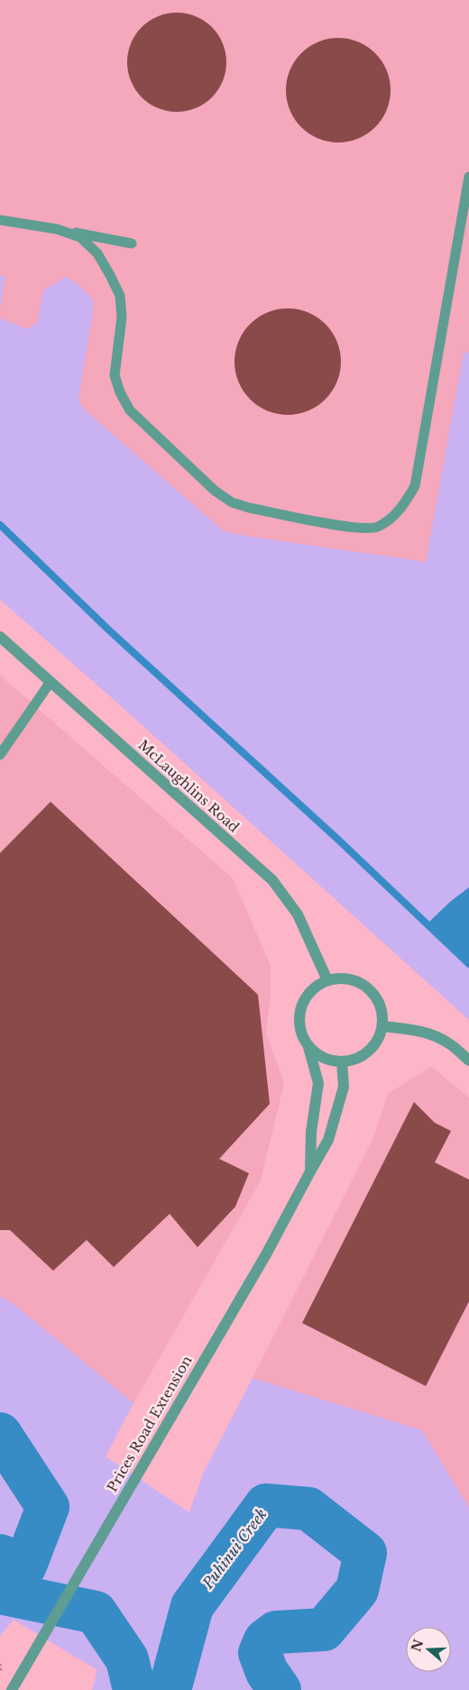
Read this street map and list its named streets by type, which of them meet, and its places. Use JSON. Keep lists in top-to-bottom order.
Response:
{
  "streets": {
    "street": ["McLaughlins Road", "Prices Road Extension"]
  },
  "crossings": [
    ["McLaughlins Road", "Prices Road Extension"]
  ],
  "water": ["Puhinui Creek"],
  "north": "left"
}
